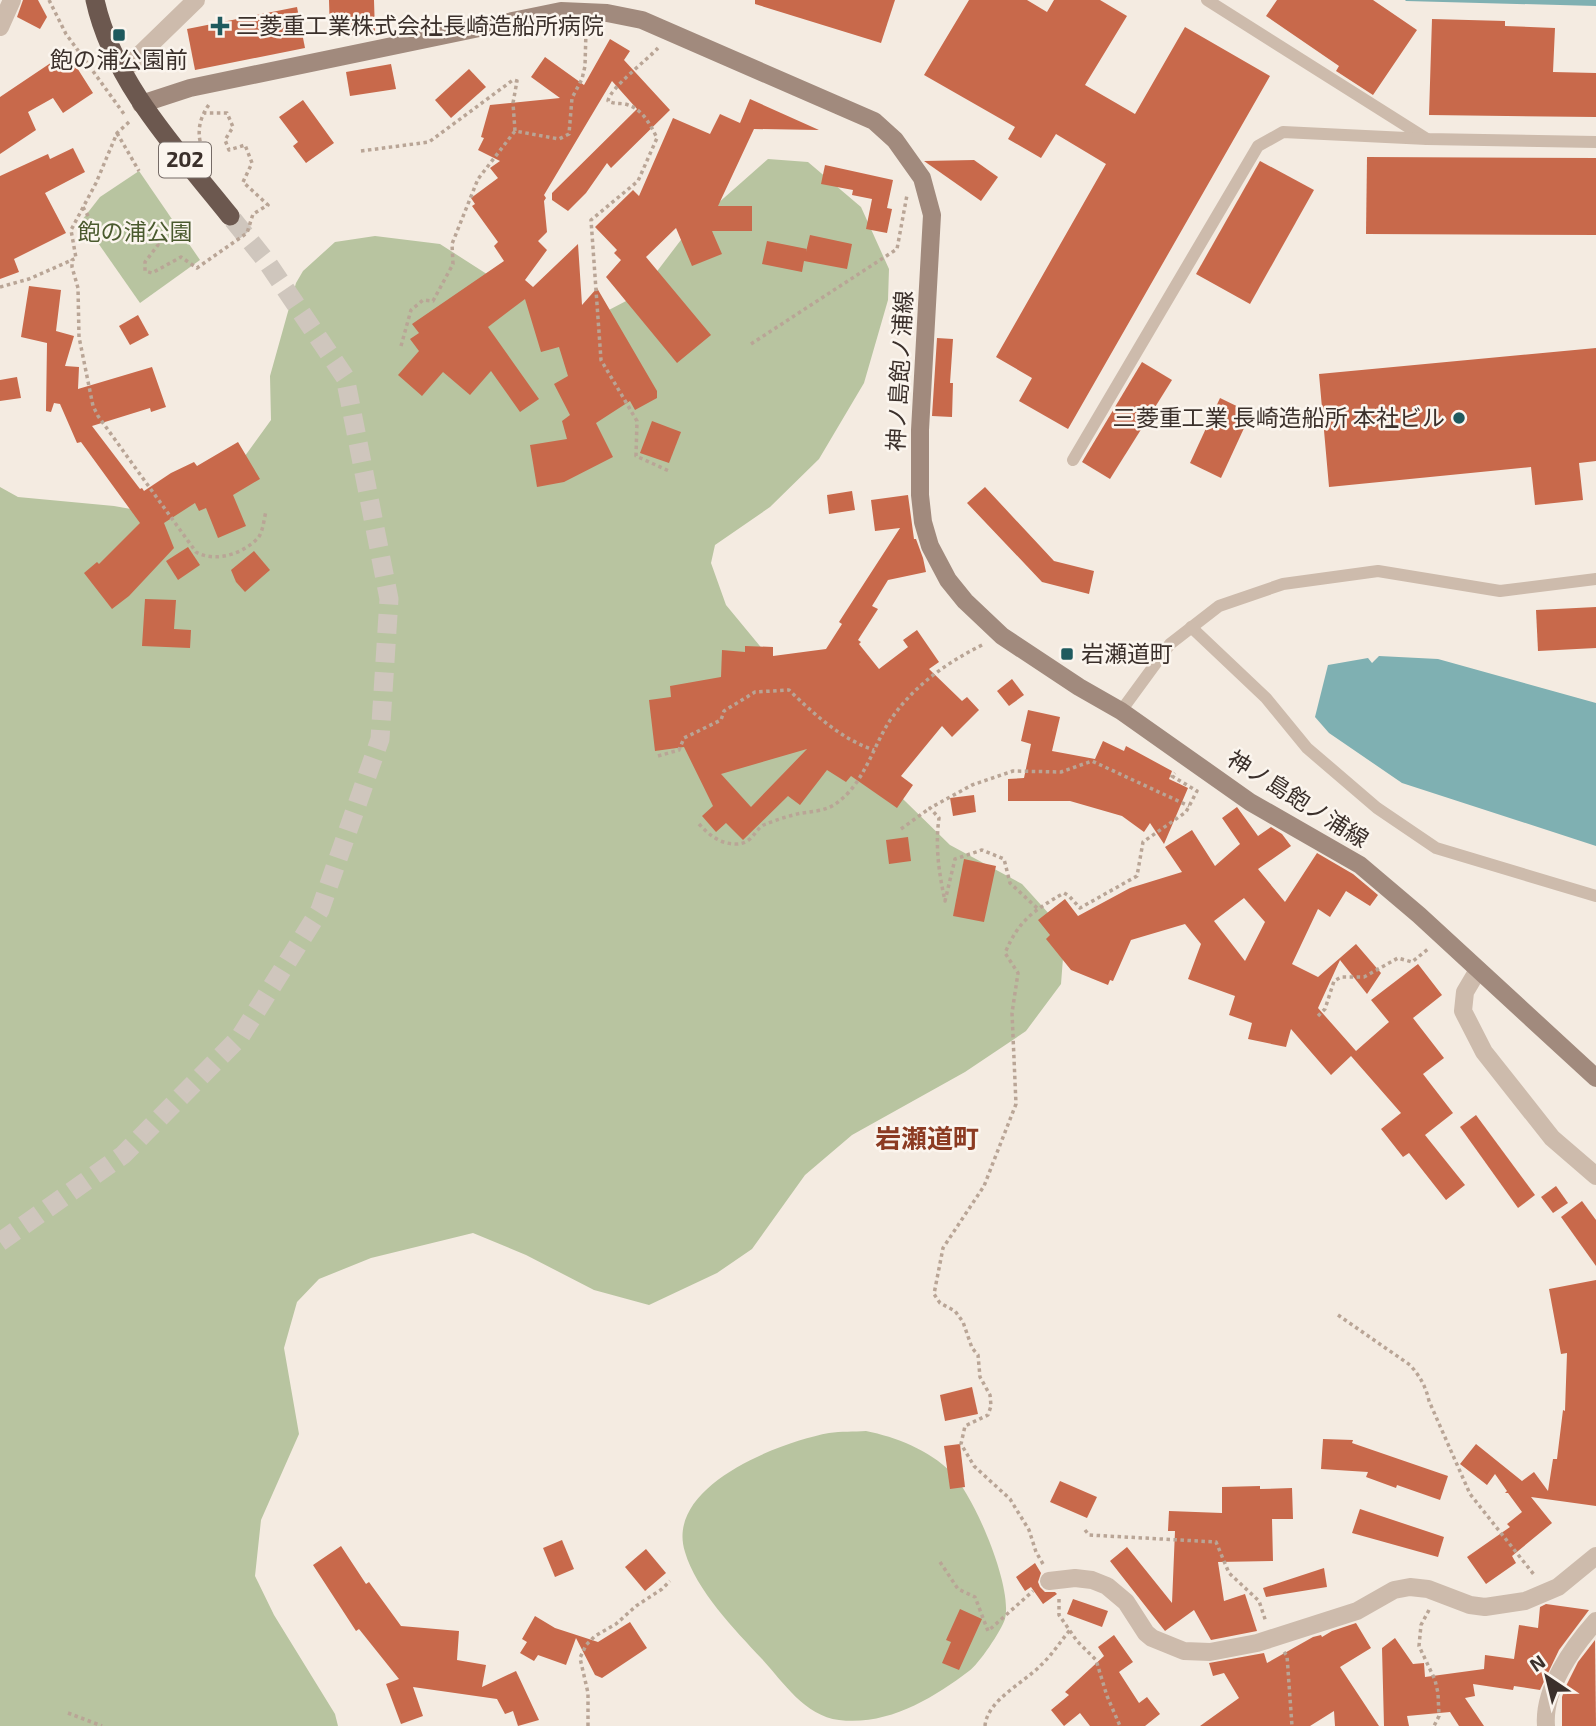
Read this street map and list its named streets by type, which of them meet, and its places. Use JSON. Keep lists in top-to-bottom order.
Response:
{
  "streets": {
    "highway": ["202"],
    "main road": ["神ノ島飽ノ浦線"]
  },
  "crossings": [
    ["202", "神ノ島飽ノ浦線"]
  ],
  "districts": ["岩瀬道町"],
  "parks": ["飽の浦公園"],
  "places": {
    "health": ["三菱重工業株式会社長崎造船所病院"],
    "transit": ["飽の浦公園前", "岩瀬道町"],
    "other": ["三菱重工業 長崎造船所 本社ビル"]
  },
  "north": "top left"
}
